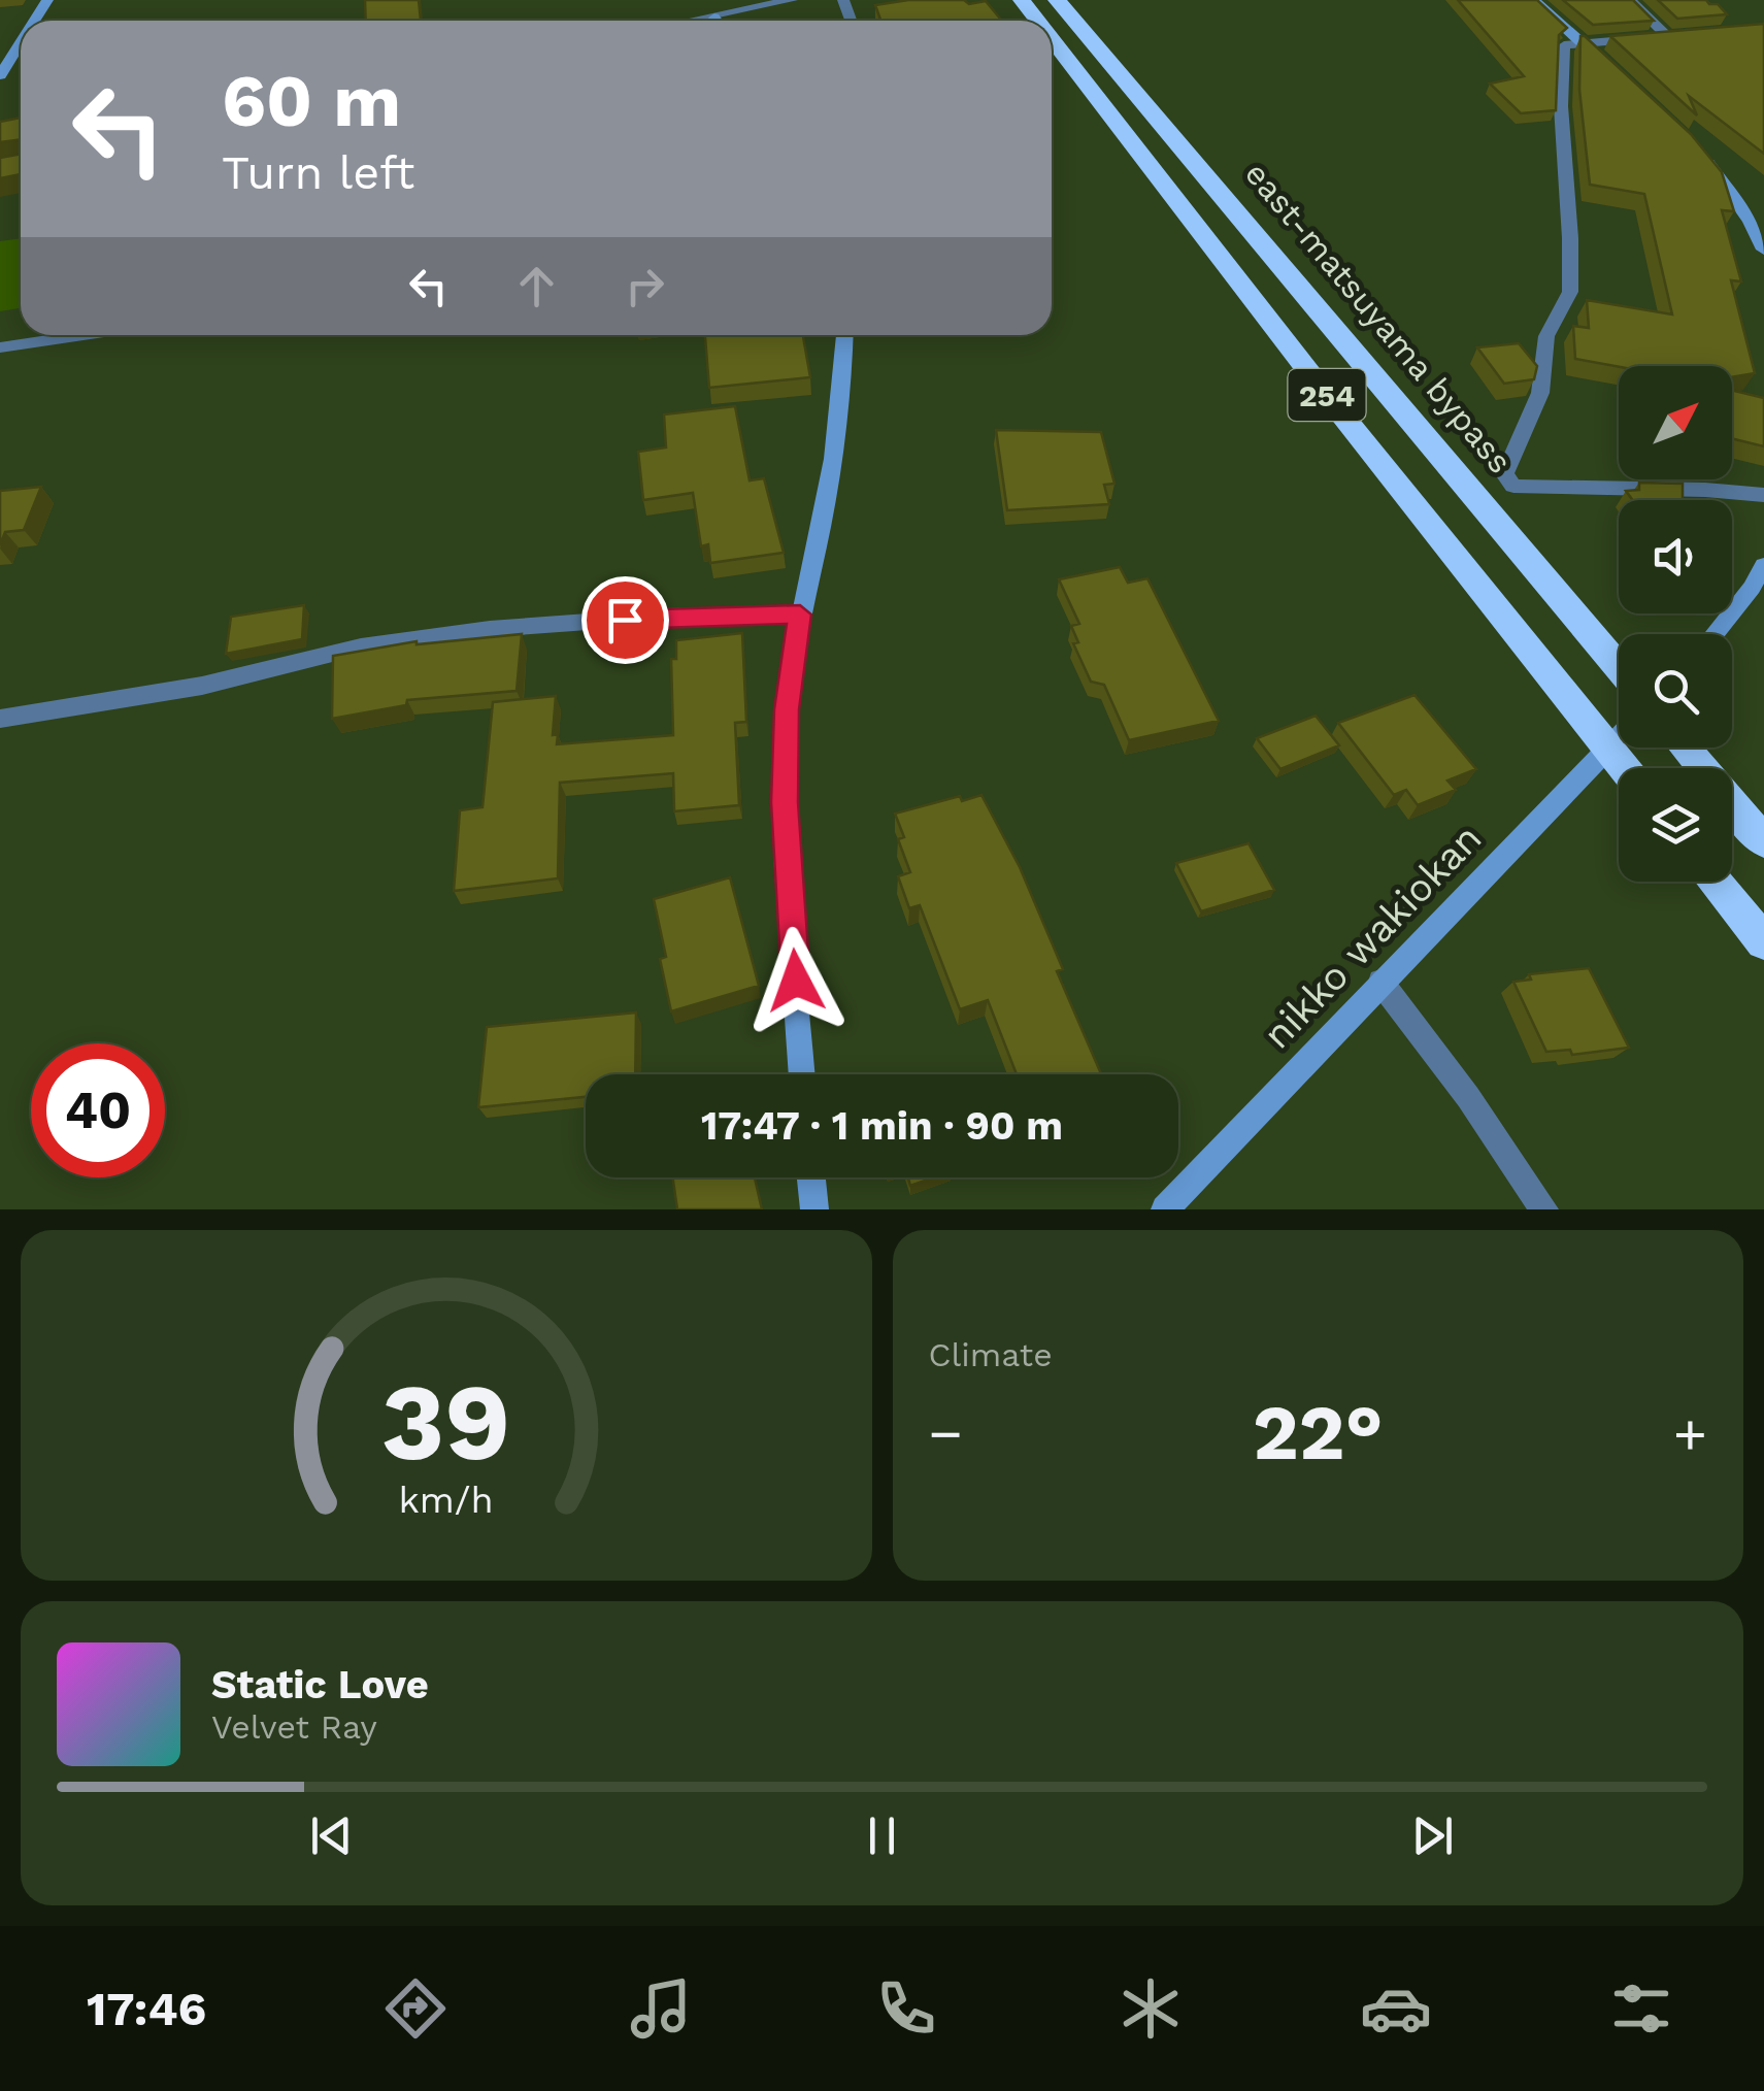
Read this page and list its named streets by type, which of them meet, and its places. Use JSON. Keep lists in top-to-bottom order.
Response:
{
  "streets": {
    "highway": ["east-matsuyama bypass", "254"],
    "street": ["nikko wakiokan"]
  },
  "crossings": [
    ["254", "nikko wakiokan"]
  ],
  "north": "top right",
  "page": {
    "turn": ["60 m", "Turn left"],
    "limit": "40",
    "trip": "17:47 · 1 min · 90 m",
    "tile": "Climate",
    "heat": ["−", "22°", "+"],
    "song": ["Static Love", "Velvet Ray"],
    "tabs": "17:46",
    "gauge": ["39", "km/h"]
  }
}
